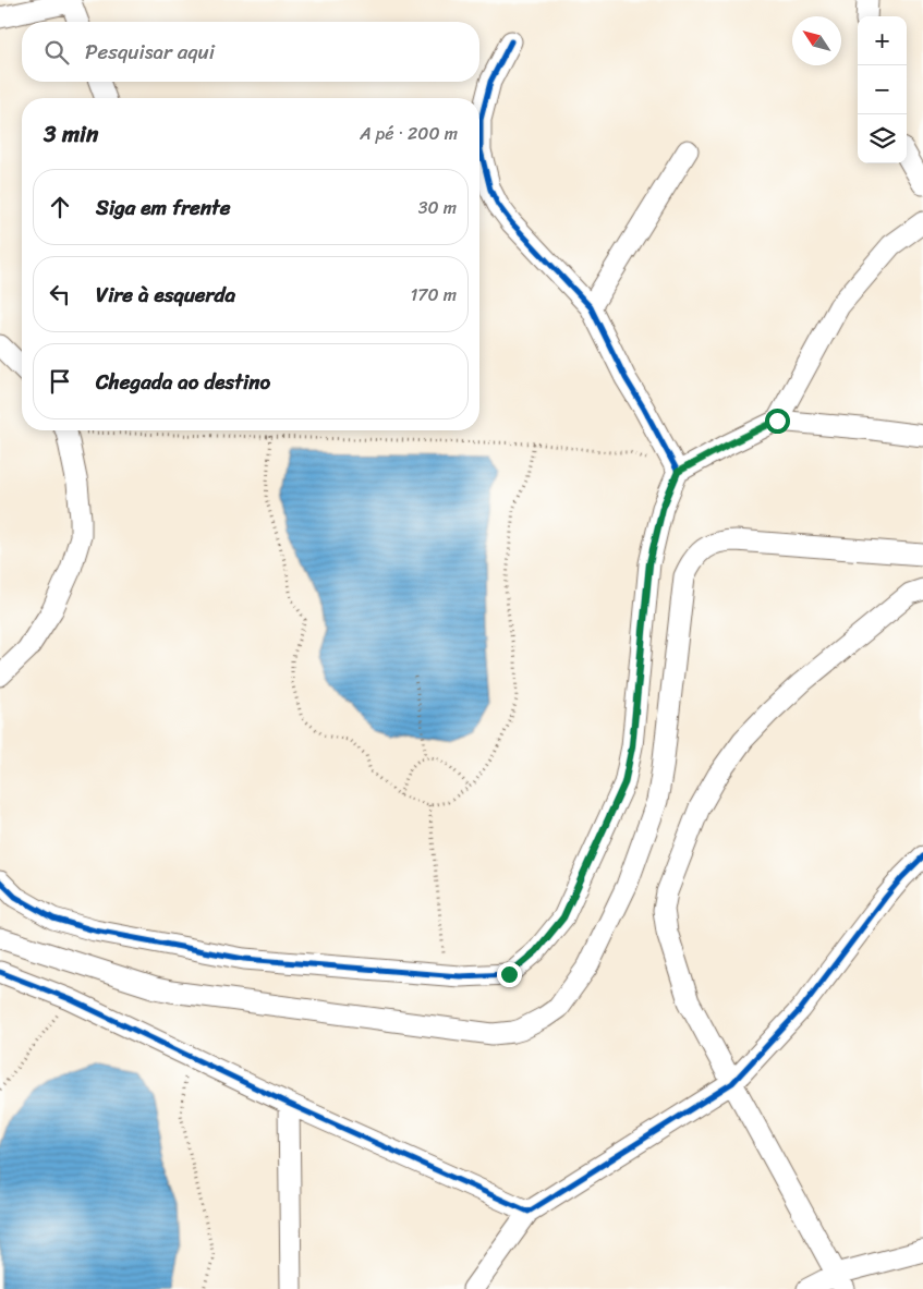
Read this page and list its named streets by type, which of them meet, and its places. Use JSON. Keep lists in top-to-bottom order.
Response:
{
  "north": "top left",
  "page": {
    "map_buttons": ["+", "−"],
    "search": "Pesquisar aqui",
    "heading": ["3 min", "A pé · 200 m"],
    "list": [
      ["Siga em frente", "30 m"],
      ["Vire à esquerda", "170 m"],
      "Chegada ao destino"
    ]
  }
}
